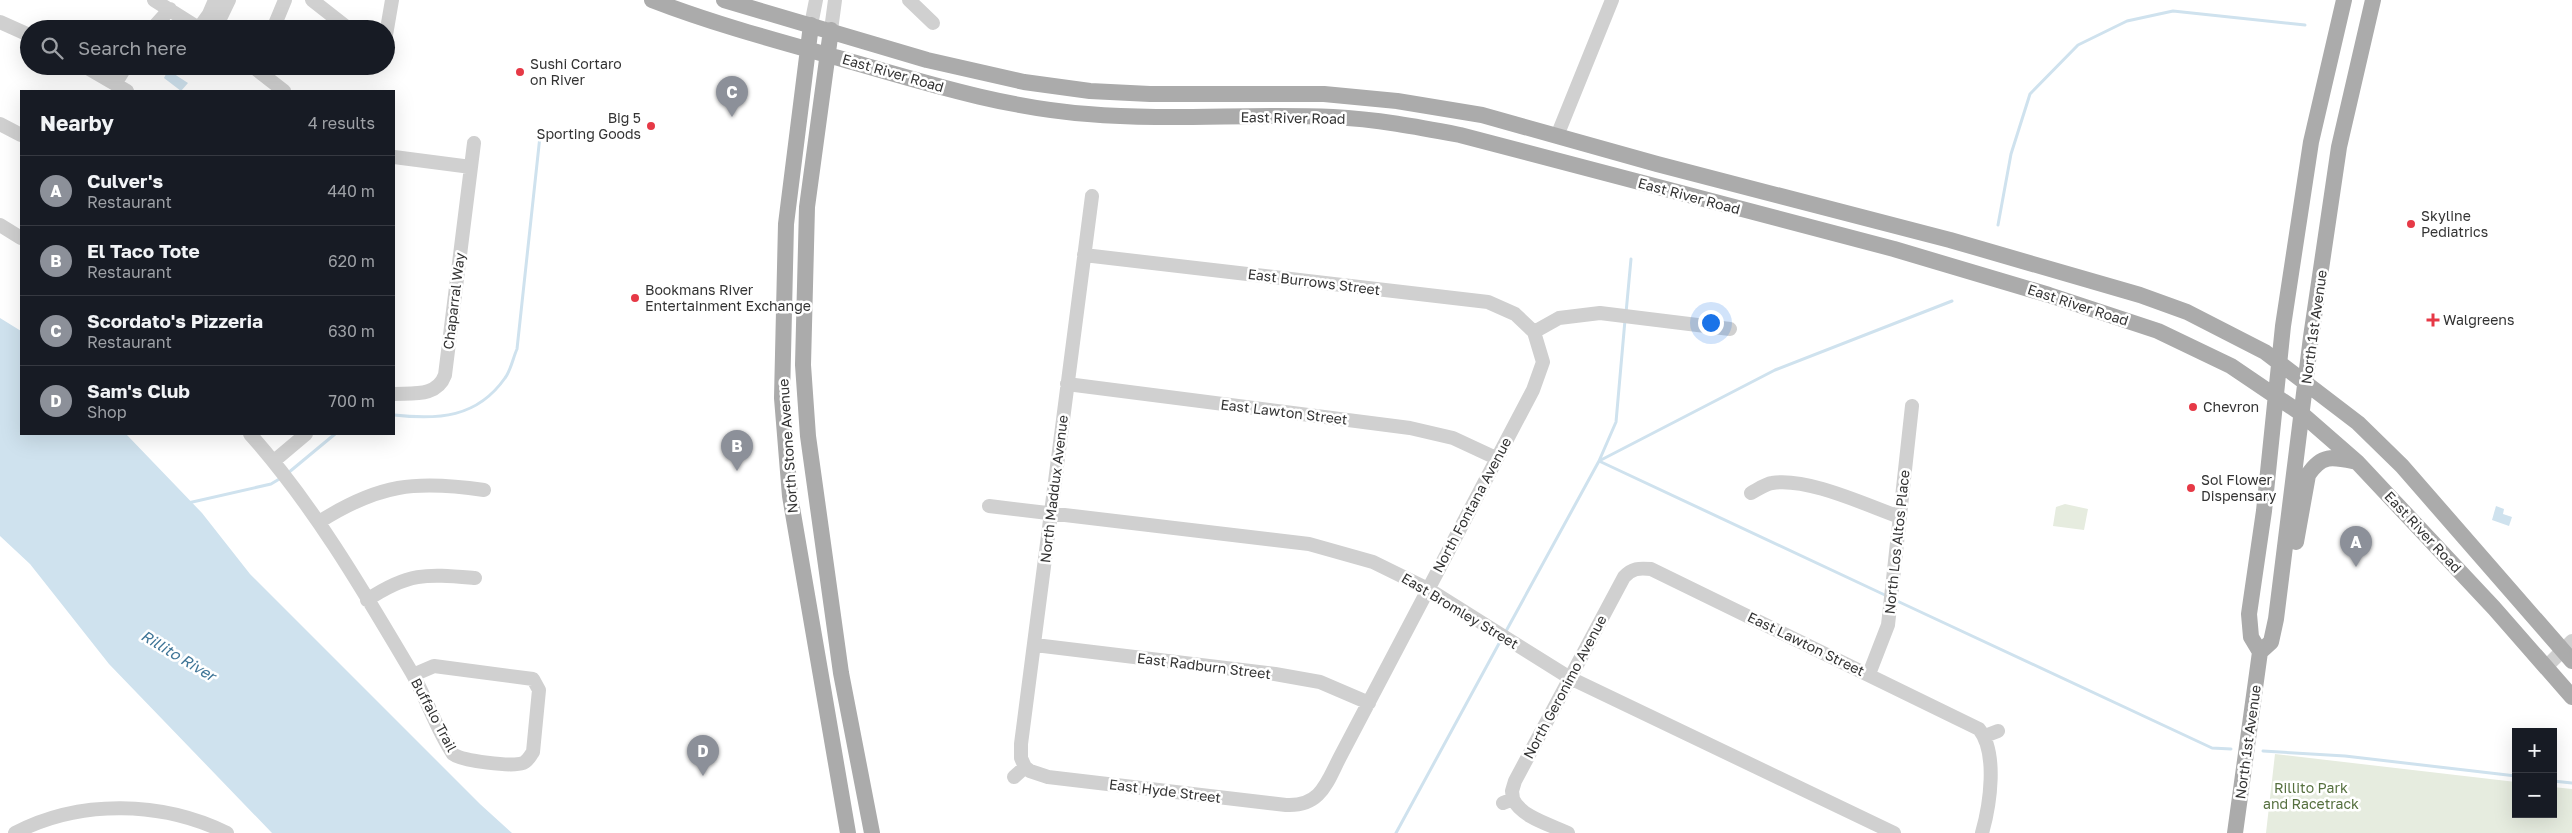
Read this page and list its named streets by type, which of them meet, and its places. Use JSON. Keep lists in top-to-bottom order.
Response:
{
  "streets": {
    "main road": ["East River Road", "North 1st Avenue", "North Stone Avenue"],
    "street": [
      "East Burrows Street",
      "Chaparral Way",
      "East Lawton Street",
      "North Maddux Avenue",
      "North Fontana Avenue",
      "North Los Altos Place",
      "East Bromley Street",
      "East Radburn Street",
      "North Geronimo Avenue",
      "Buffalo Trail",
      "East Hyde Street"
    ]
  },
  "crossings": [
    ["East River Road", "North 1st Avenue"],
    ["East River Road", "North Stone Avenue"],
    ["East Burrows Street", "North Maddux Avenue"],
    ["East Burrows Street", "North Fontana Avenue"],
    ["East Lawton Street", "North Maddux Avenue"],
    ["East Lawton Street", "North Fontana Avenue"],
    ["East Lawton Street", "North Los Altos Place"],
    ["East Lawton Street", "North Geronimo Avenue"],
    ["North Maddux Avenue", "East Bromley Street"],
    ["North Maddux Avenue", "East Radburn Street"],
    ["North Maddux Avenue", "East Hyde Street"],
    ["North Fontana Avenue", "East Bromley Street"],
    ["North Fontana Avenue", "East Radburn Street"],
    ["North Fontana Avenue", "East Hyde Street"],
    ["East Bromley Street", "North Geronimo Avenue"]
  ],
  "water": ["Rillito River"],
  "parks": ["Rillito Park and Racetrack"],
  "places": {
    "other": [
      "Sushi Cortaro on River",
      "Big 5 Sporting Goods",
      "Skyline Pediatrics",
      "Bookmans River Entertainment Exchange",
      "Chevron",
      "Sol Flower Dispensary"
    ],
    "health": ["Walgreens"]
  },
  "page": {
    "search": "Search here",
    "pins": [
      "C",
      "B",
      "A",
      "D"
    ],
    "heading": ["Nearby", "4 results"],
    "list": [
      {
        "mark": "A",
        "name": "Culver's",
        "note": "Restaurant",
        "value": "440 m"
      },
      {
        "mark": "B",
        "name": "El Taco Tote",
        "note": "Restaurant",
        "value": "620 m"
      },
      {
        "mark": "C",
        "name": "Scordato's Pizzeria",
        "note": "Restaurant",
        "value": "630 m"
      },
      {
        "mark": "D",
        "name": "Sam's Club",
        "note": "Shop",
        "value": "700 m"
      }
    ],
    "map_buttons": ["+", "−"]
  }
}
